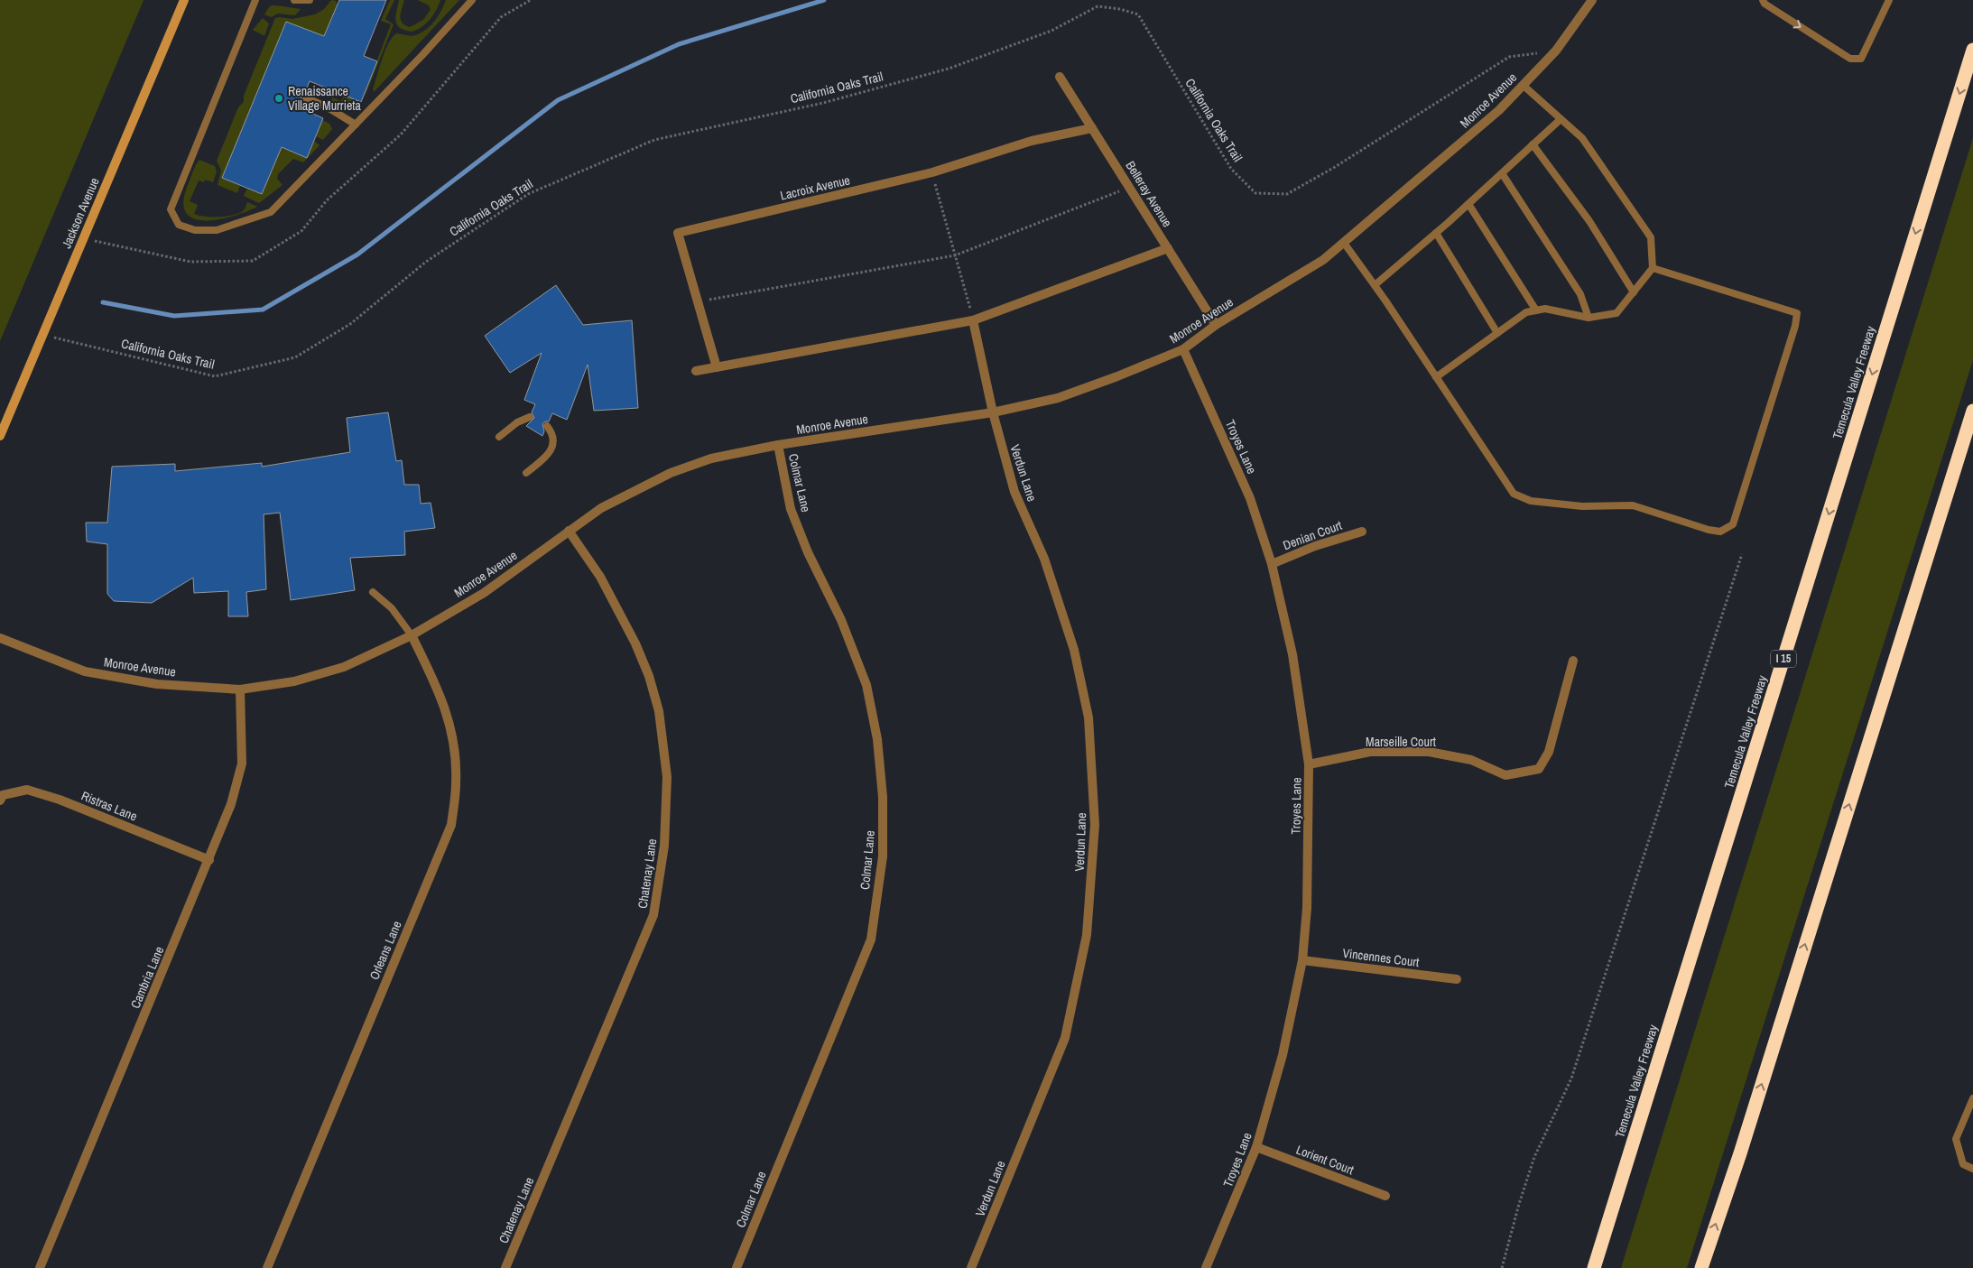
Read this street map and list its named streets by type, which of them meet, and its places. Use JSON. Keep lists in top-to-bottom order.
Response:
{
  "streets": {
    "highway": ["Temecula Valley Freeway", "I 15"],
    "main road": ["Jackson Avenue"],
    "street": [
      "Monroe Avenue",
      "Lacroix Avenue",
      "Belleray Avenue",
      "Troyes Lane",
      "Verdun Lane",
      "Colmar Lane",
      "Denian Court",
      "Marseille Court",
      "Ristras Lane",
      "Chatenay Lane",
      "Orleans Lane",
      "Vincennes Court",
      "Cambria Lane",
      "Lorient Court"
    ],
    "path": ["California Oaks Trail"]
  },
  "crossings": [
    ["California Oaks Trail", "Monroe Avenue"],
    ["California Oaks Trail", "Jackson Avenue"],
    ["Monroe Avenue", "Belleray Avenue"],
    ["Monroe Avenue", "Troyes Lane"],
    ["Monroe Avenue", "Verdun Lane"],
    ["Monroe Avenue", "Colmar Lane"],
    ["Monroe Avenue", "Chatenay Lane"],
    ["Monroe Avenue", "Orleans Lane"],
    ["Monroe Avenue", "Cambria Lane"],
    ["Lacroix Avenue", "Belleray Avenue"],
    ["Troyes Lane", "Denian Court"],
    ["Troyes Lane", "Marseille Court"],
    ["Troyes Lane", "Vincennes Court"],
    ["Troyes Lane", "Lorient Court"],
    ["Ristras Lane", "Cambria Lane"]
  ],
  "places": ["Renaissance Village Murrieta"]
}
